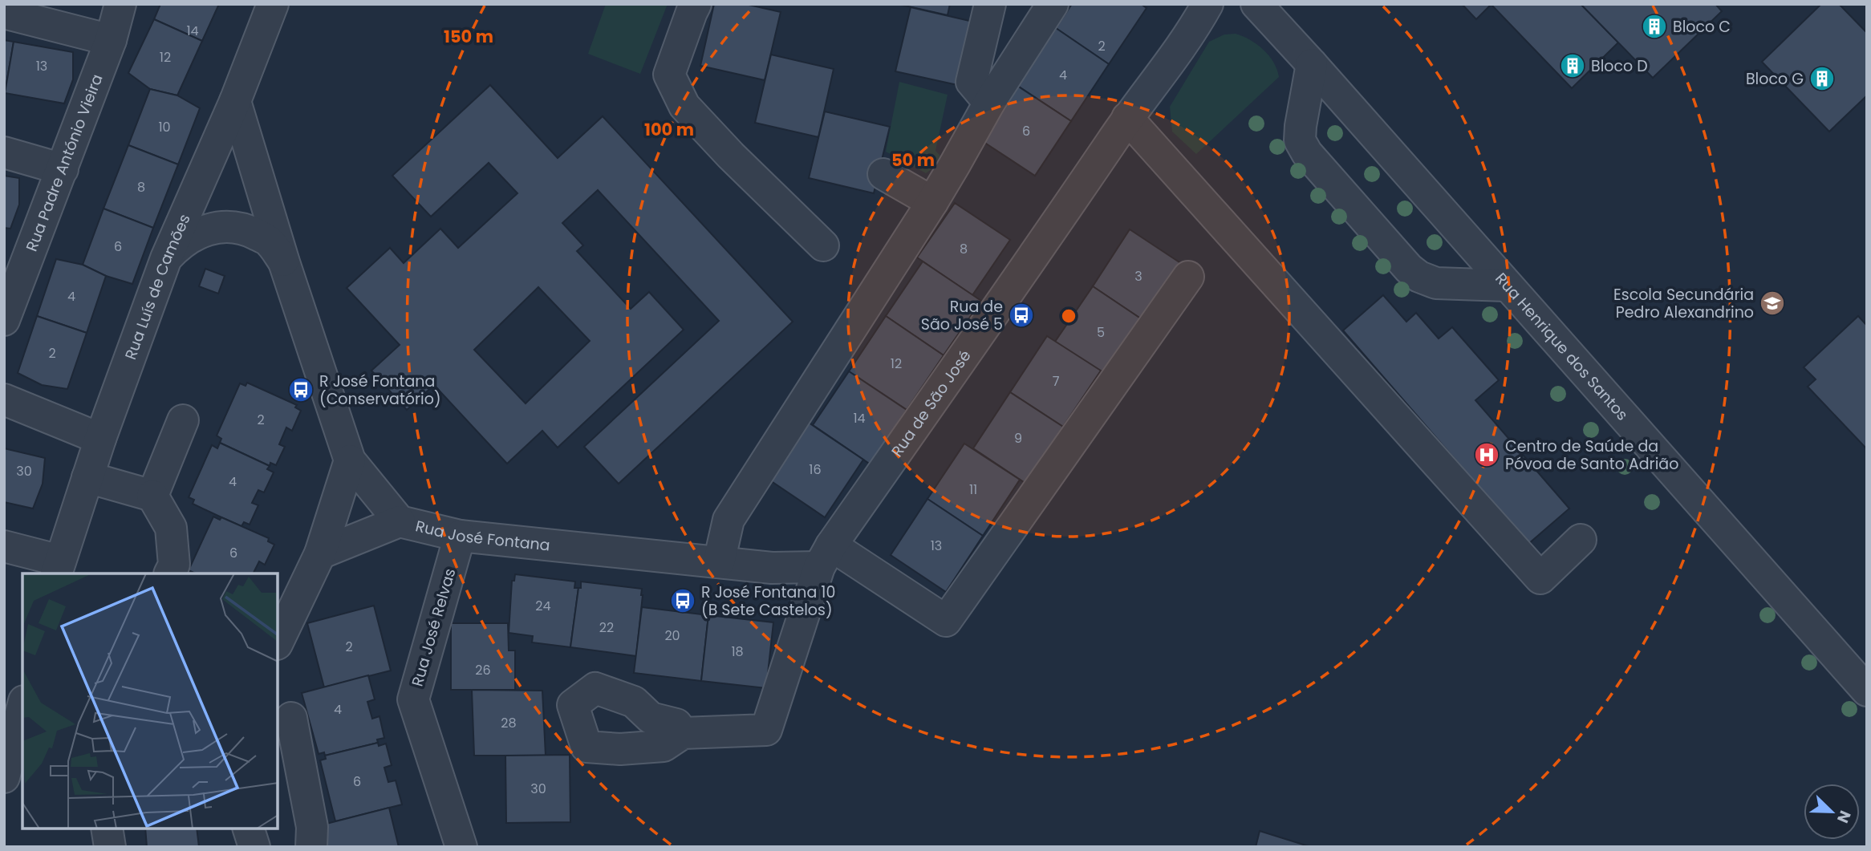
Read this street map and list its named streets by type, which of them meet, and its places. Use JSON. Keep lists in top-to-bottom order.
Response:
{
  "streets": {
    "street": [
      "Rua Padre António Vieira",
      "Rua Luís de Camões",
      "Rua Henrique dos Santos",
      "Rua de São José",
      "Rua José Fontana",
      "Rua José Relvas"
    ]
  },
  "crossings": [
    ["Rua Luís de Camões", "Rua José Fontana"],
    ["Rua de São José", "Rua José Fontana"],
    ["Rua José Fontana", "Rua José Relvas"]
  ],
  "places": {
    "building": ["Bloco C", "Bloco D", "Bloco G"],
    "school or university": ["Escola Secundária Pedro Alexandrino"],
    "bus stop": ["Rua de São José 5", "R José Fontana (Conservatório)", "R José Fontana 10 (B Sete Castelos)"],
    "hospital": ["Centro de Saúde da Póvoa de Santo Adrião"]
  },
  "house_numbers": [
    "14",
    "2",
    "12",
    "13",
    "4",
    "10",
    "6",
    "8",
    "6",
    "8",
    "3",
    "4",
    "5",
    "2",
    "12",
    "7",
    "14",
    "2",
    "9",
    "16",
    "30",
    "4",
    "11",
    "13",
    "6",
    "24",
    "22",
    "20",
    "2",
    "18",
    "26",
    "4",
    "28",
    "6",
    "30"
  ],
  "north": "bottom right",
  "rings": ["150 m", "100 m", "50 m"]
}
